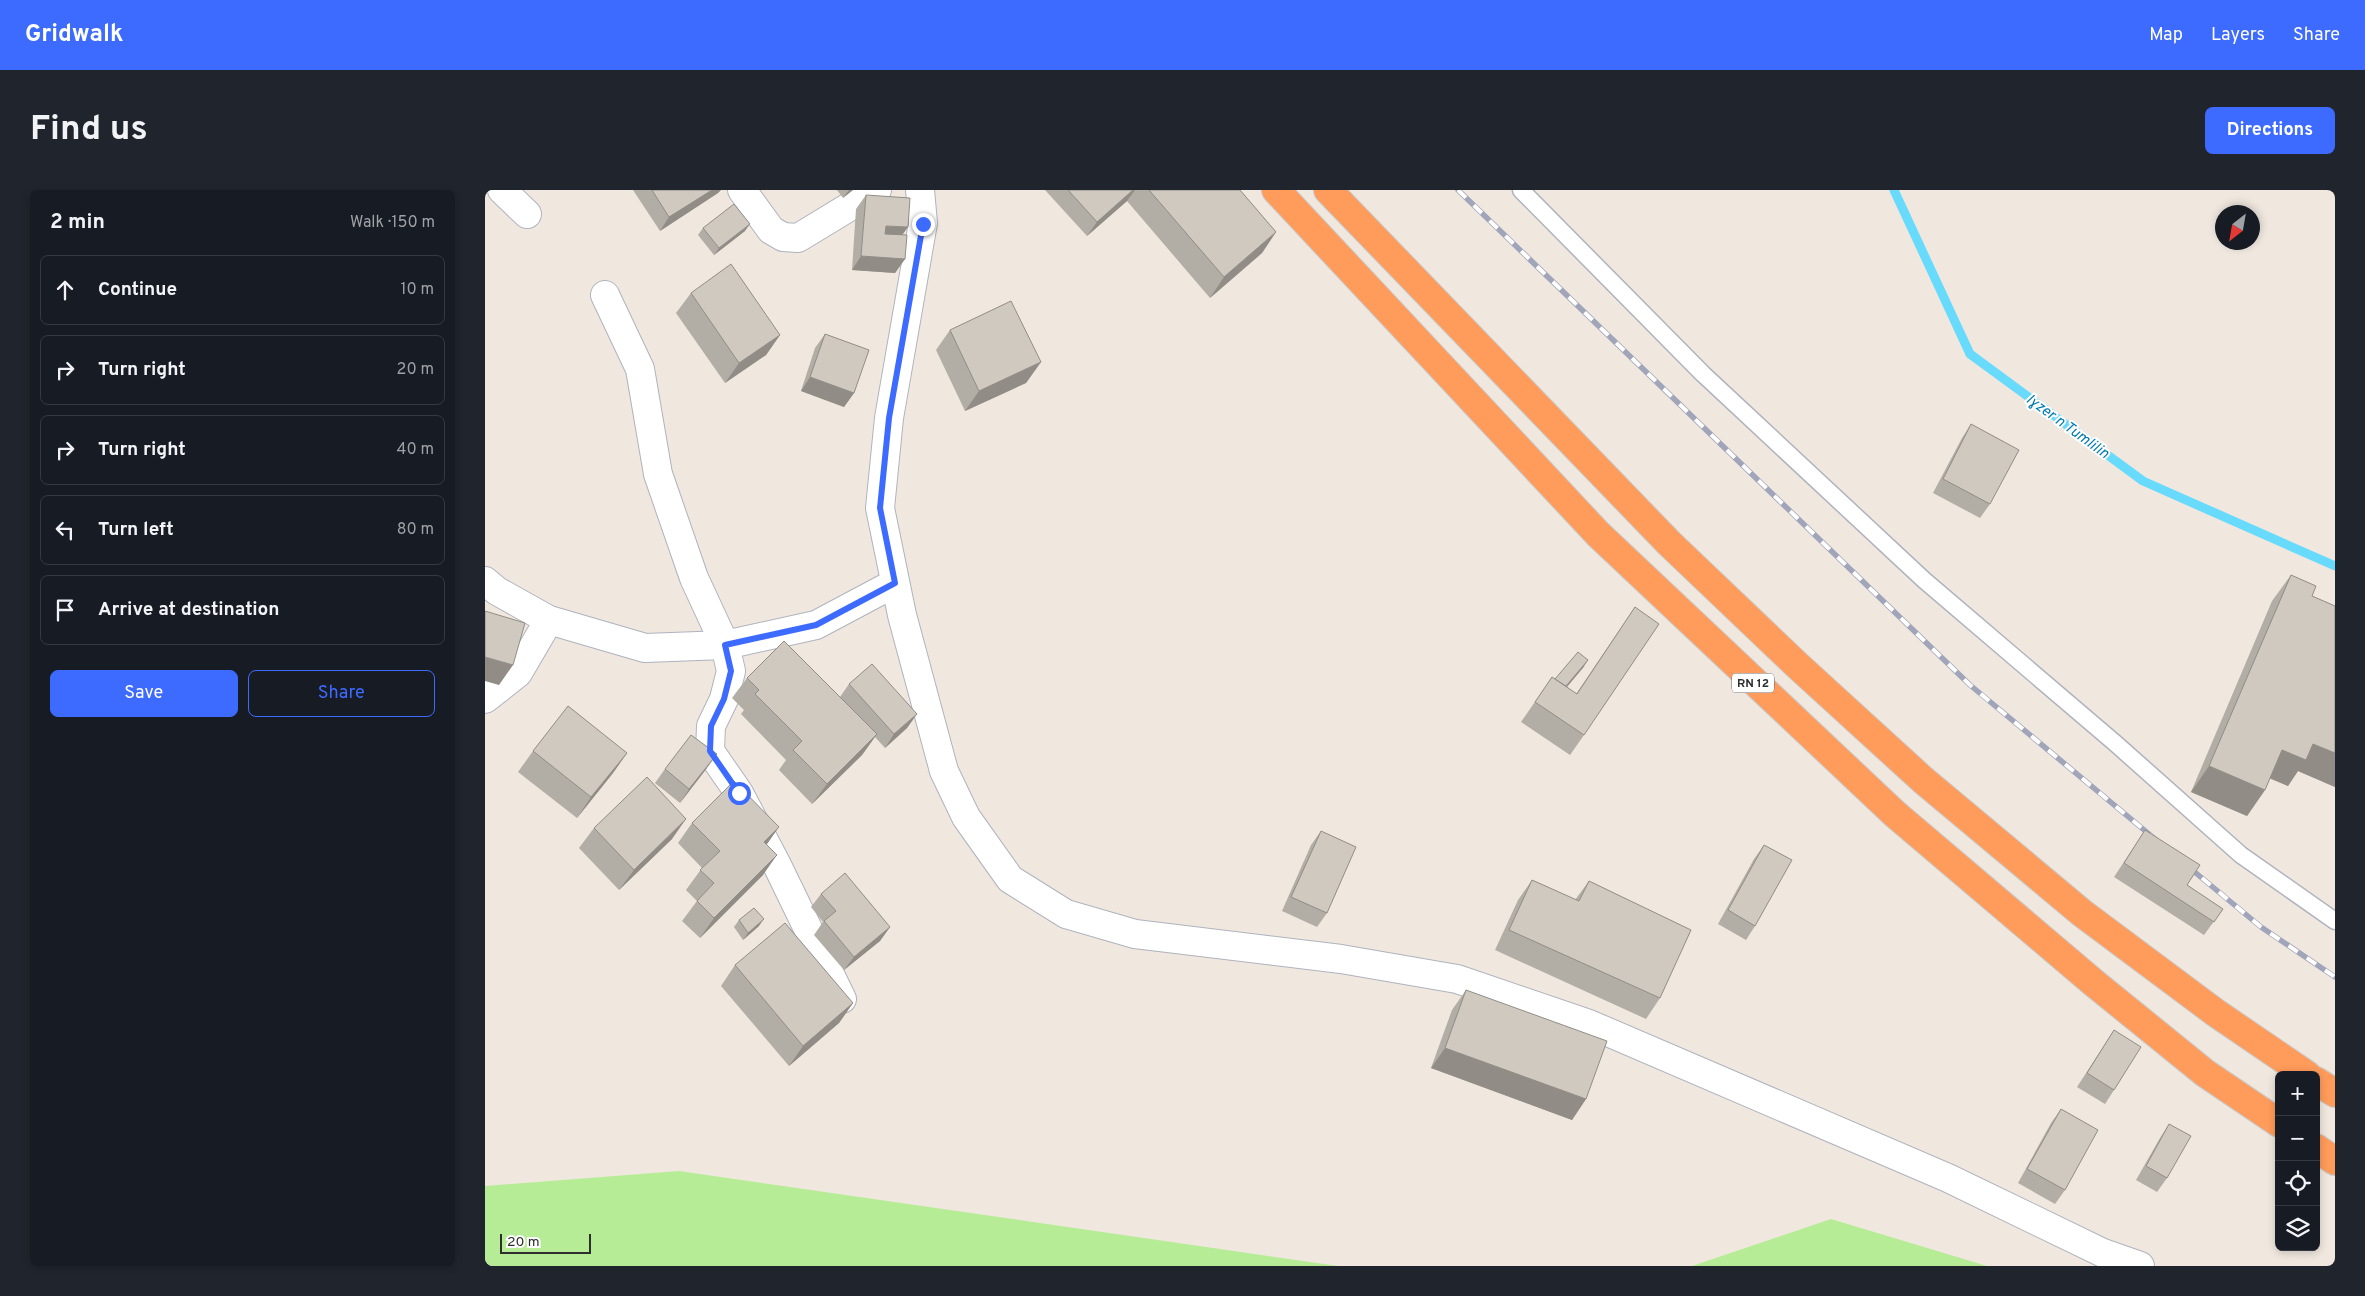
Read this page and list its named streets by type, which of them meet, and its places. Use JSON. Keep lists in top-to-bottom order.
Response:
{
  "streets": {
    "highway": ["RN 12"]
  },
  "water": ["Iɣzer n Tumlilin"],
  "scale_bar": "20 m",
  "north": "bottom left",
  "page": {
    "header": "Gridwalk",
    "nav": ["Map", "Layers", "Share"],
    "buttons": [
      "Directions",
      ["Save", "Share"]
    ],
    "title": "Find us",
    "heading": ["2 min", "Walk · 150 m"],
    "list": [
      ["Continue", "10 m"],
      ["Turn right", "20 m"],
      ["Turn right", "40 m"],
      ["Turn left", "80 m"],
      "Arrive at destination"
    ],
    "map_buttons": ["+", "−"],
    "scale": "20 m"
  }
}
